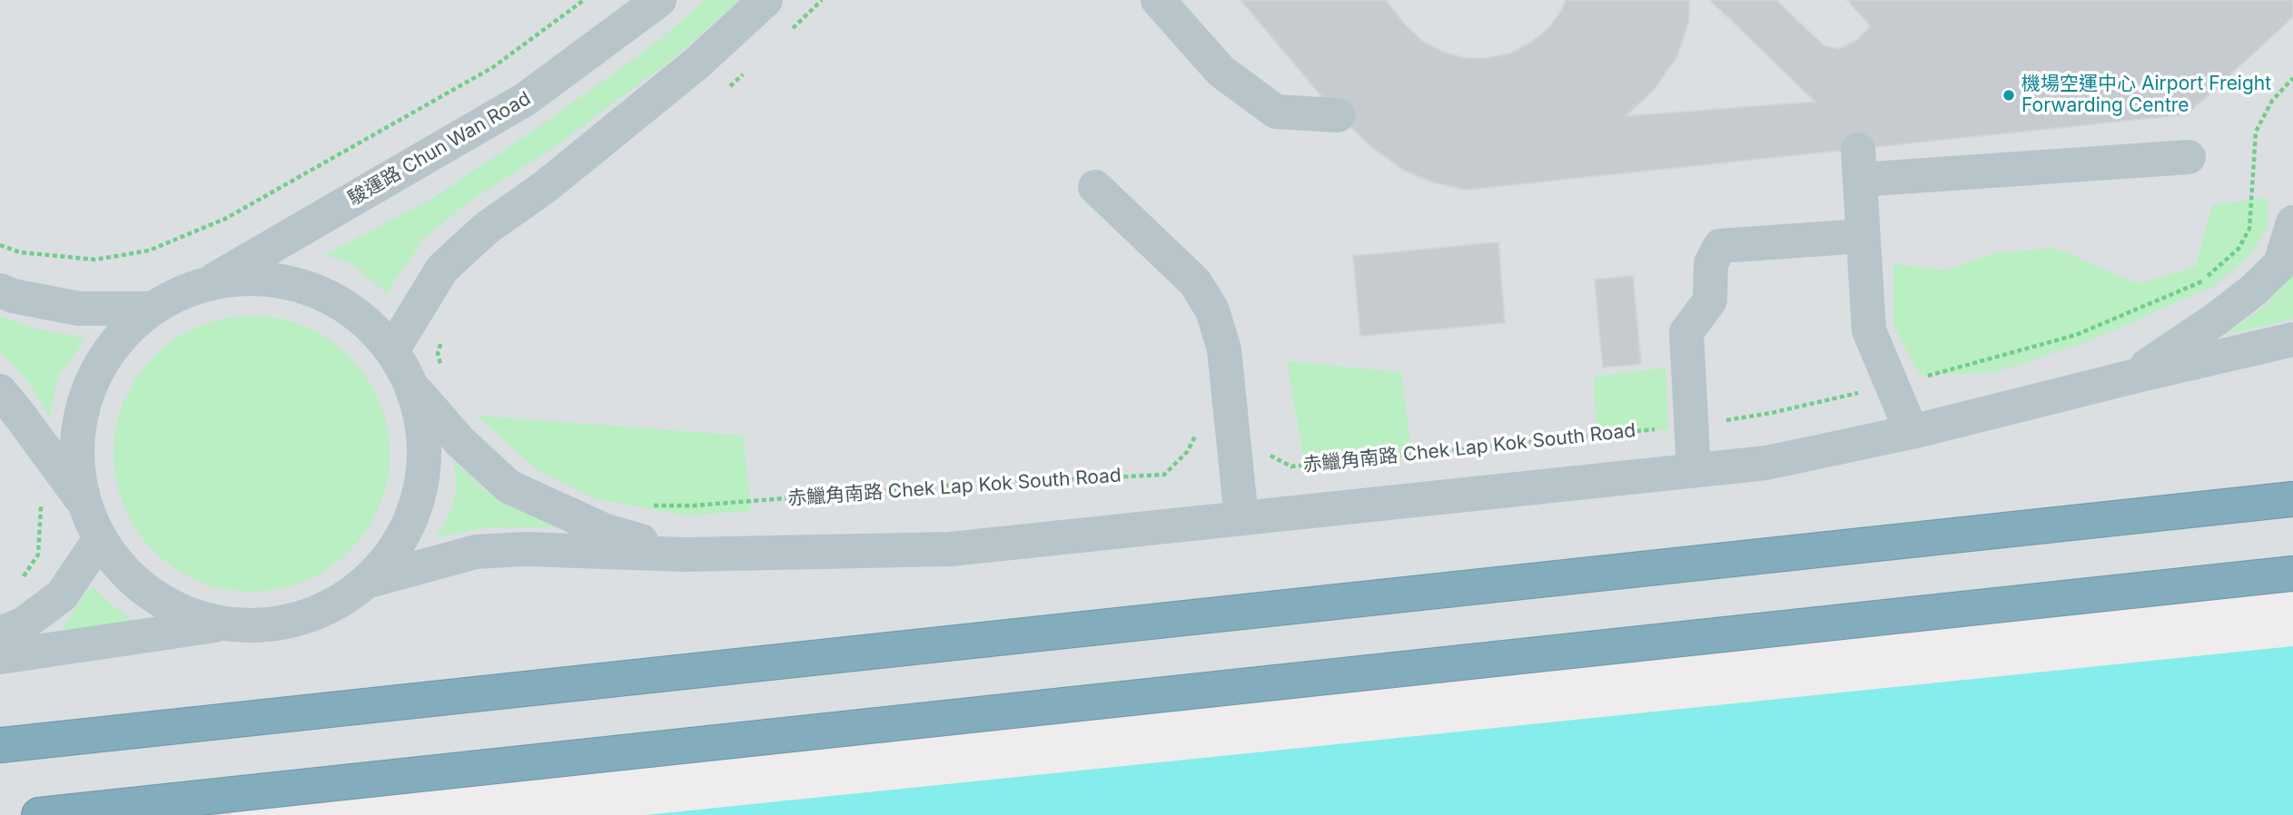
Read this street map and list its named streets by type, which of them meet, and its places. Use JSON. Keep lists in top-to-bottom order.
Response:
{
  "streets": {
    "street": ["駿運路 Chun Wan Road"],
    "path": ["赤鱲角南路 Chek Lap Kok South Road"]
  },
  "places": ["機場空運中心 Airport Freight Forwarding Centre"]
}
